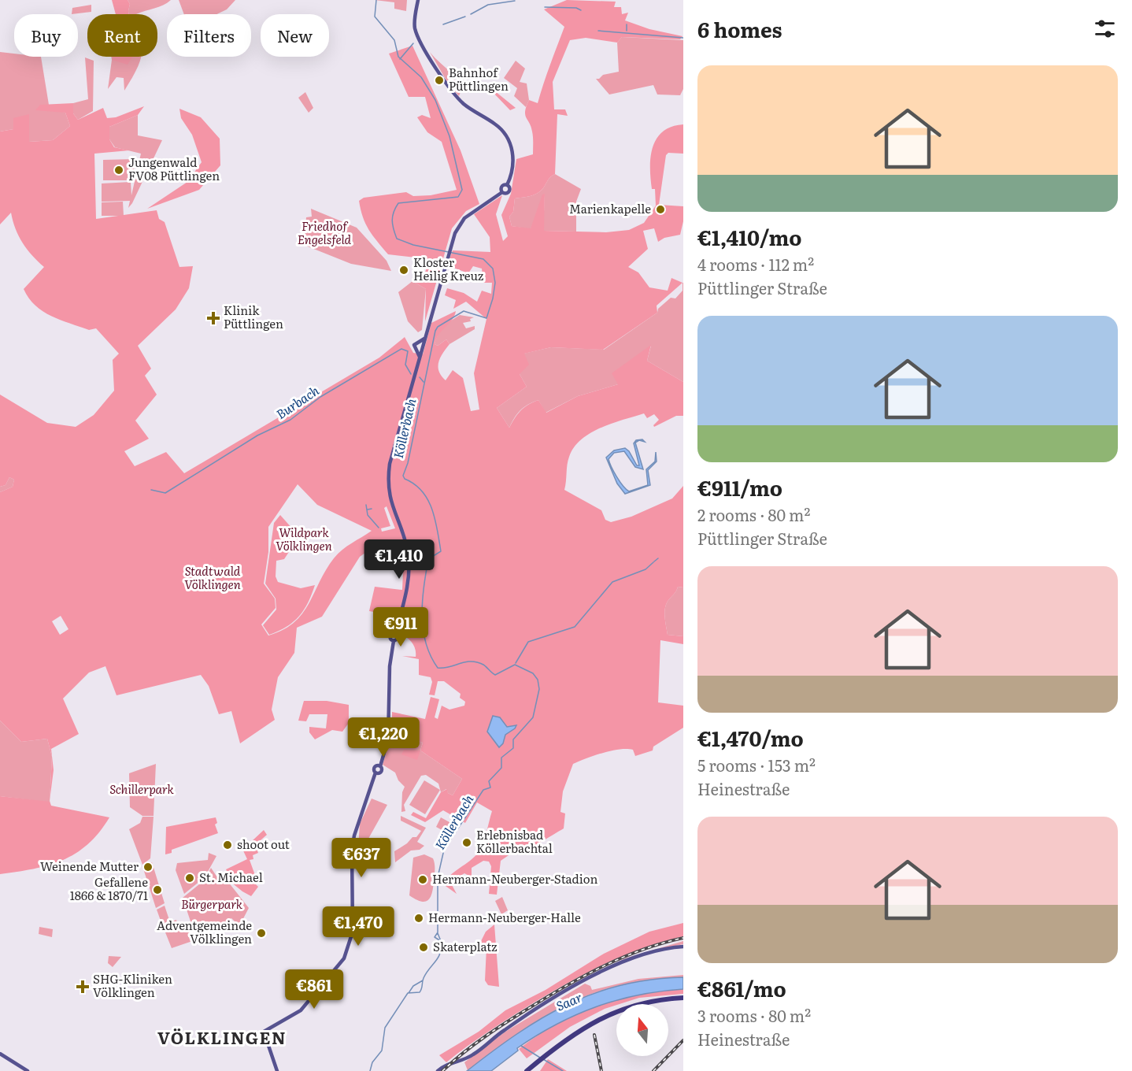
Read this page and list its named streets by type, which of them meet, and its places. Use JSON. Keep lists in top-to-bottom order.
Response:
{
  "districts": ["VÖLKLINGEN"],
  "water": ["Burbach", "Köllerbach", "Saar"],
  "parks": [
    "Friedhof Engelsfeld",
    "Wildpark Völklingen",
    "Stadtwald Völklingen",
    "Schillerpark",
    "Bürgerpark"
  ],
  "places": {
    "other": [
      "Bahnhof Püttlingen",
      "Jungenwald FV08 Püttlingen",
      "Marienkapelle",
      "Kloster Heilig Kreuz",
      "Erlebnisbad Köllerbachtal",
      "shoot out",
      "Weinende Mutter",
      "St. Michael",
      "Hermann-Neuberger-Stadion",
      "Gefallene 1866 & 1870/71",
      "Hermann-Neuberger-Halle",
      "Adventgemeinde Völklingen",
      "Skaterplatz"
    ],
    "health": ["Klinik Püttlingen", "SHG-Kliniken Völklingen"]
  },
  "north": "top",
  "page": {
    "heading": "6 homes",
    "chip": [
      "Buy",
      "Rent",
      "Filters",
      "New"
    ],
    "list": [
      {
        "name": "€1,410/mo",
        "note": "4 rooms · 112 m² · Püttlinger Straße"
      },
      {
        "name": "€911/mo",
        "note": "2 rooms · 80 m² · Püttlinger Straße"
      },
      {
        "name": "€1,470/mo",
        "note": "5 rooms · 153 m² · Heinestraße"
      },
      {
        "name": "€861/mo",
        "note": "3 rooms · 80 m² · Heinestraße"
      }
    ],
    "price": [
      "€1,410",
      "€911",
      "€1,220",
      "€637",
      "€1,470",
      "€861"
    ]
  }
}
